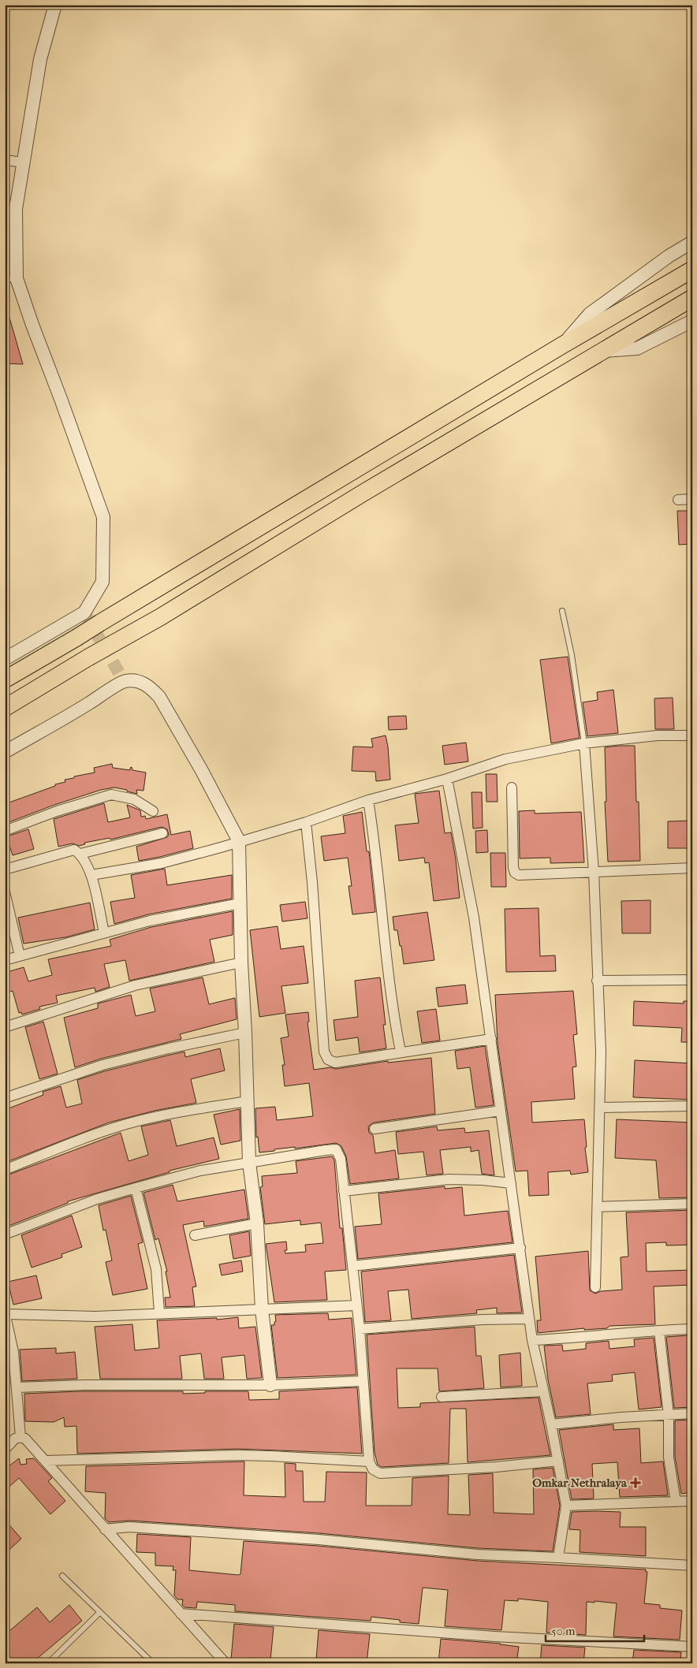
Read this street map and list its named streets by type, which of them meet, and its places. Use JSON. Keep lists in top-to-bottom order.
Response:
{
  "places": {
    "health": ["Omkar Nethralaya"]
  },
  "scale_bar": "50 m"
}
